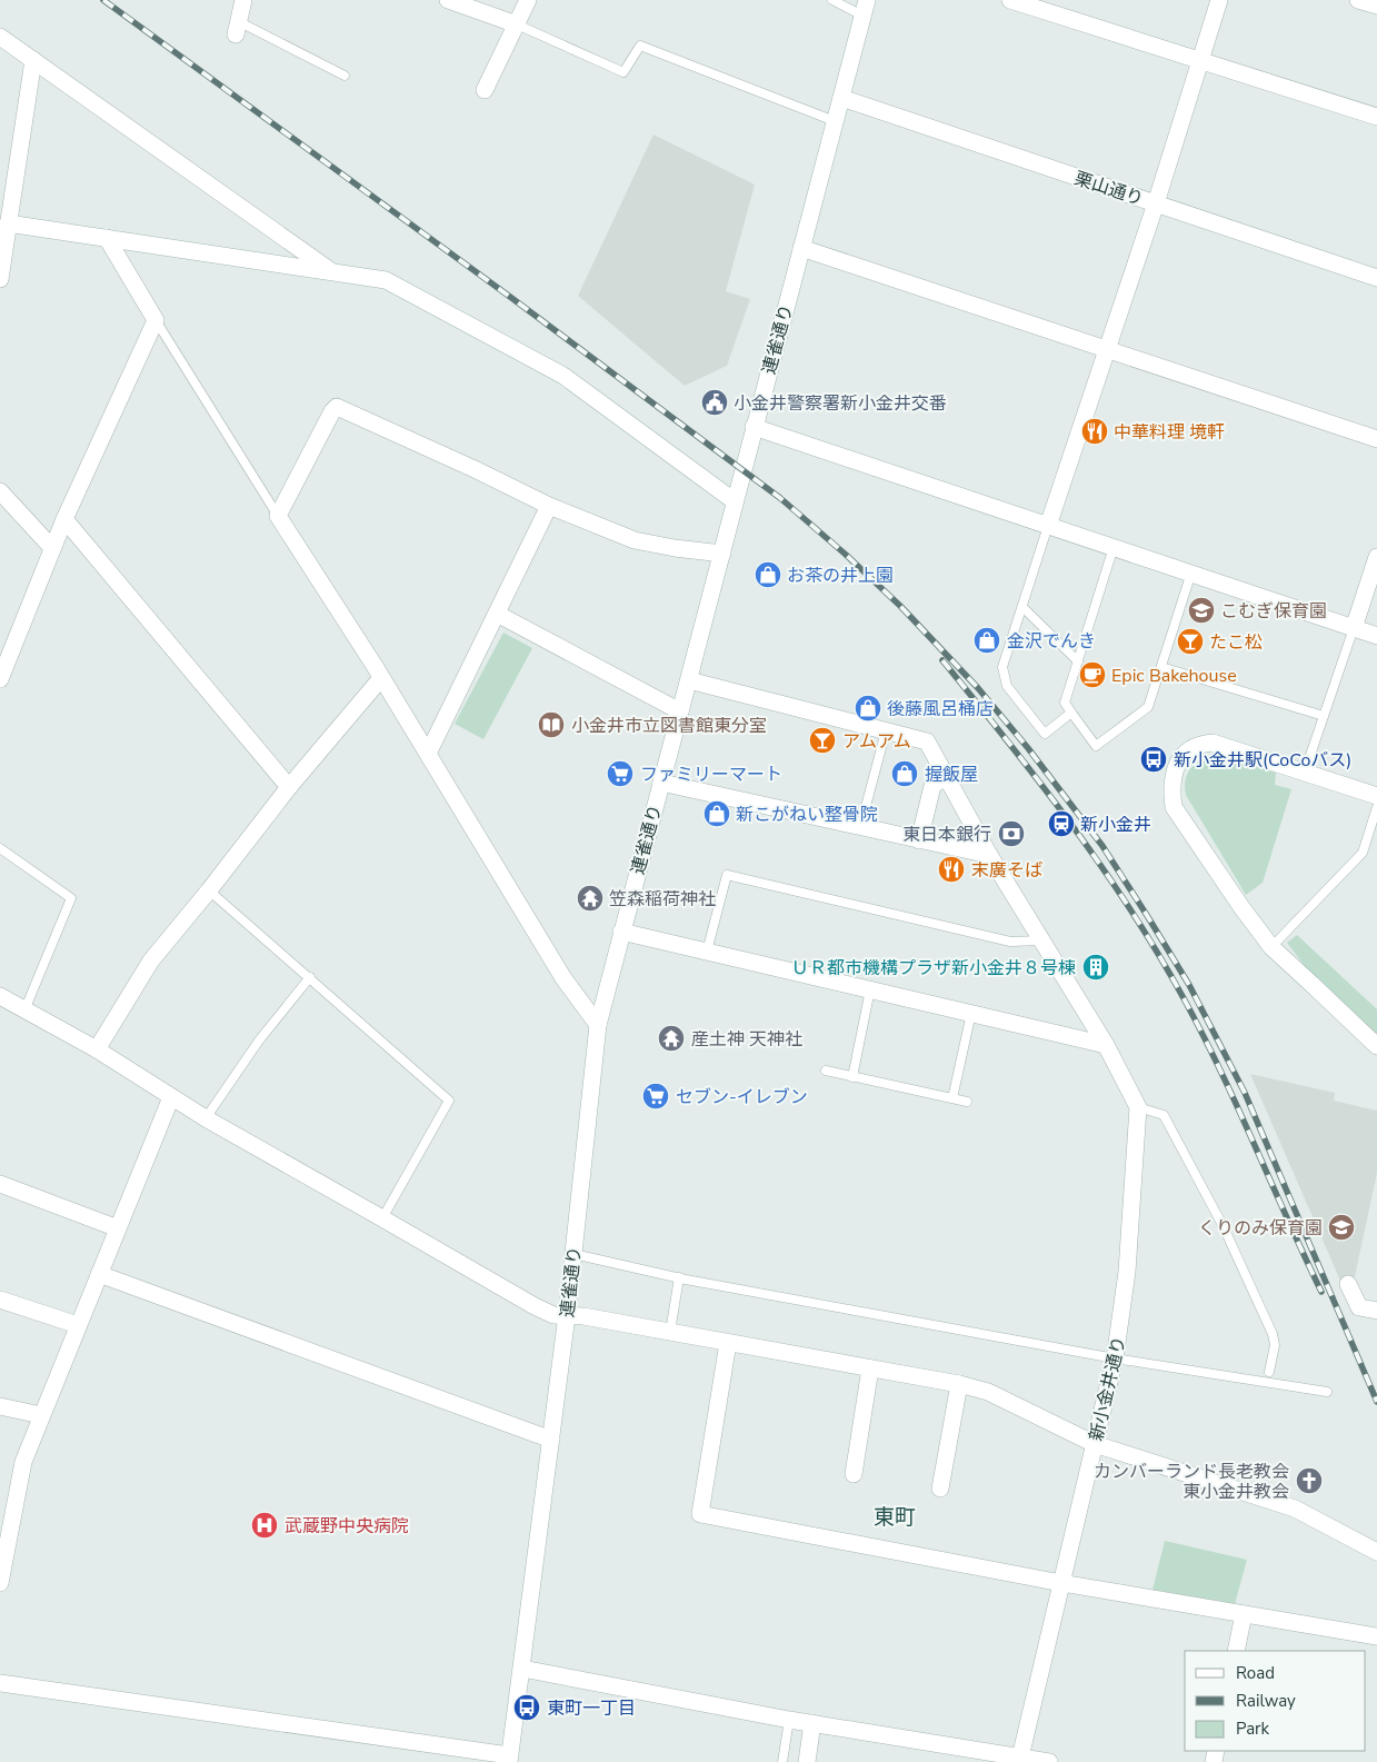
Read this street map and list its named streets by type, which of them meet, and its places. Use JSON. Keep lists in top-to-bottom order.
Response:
{
  "streets": {
    "street": ["栗山通り", "連雀通り", "新小金井通り"]
  },
  "crossings": [
    ["栗山通り", "連雀通り"]
  ],
  "districts": ["東町"],
  "places": {
    "public building": ["小金井警察署新小金井交番"],
    "restaurant": ["中華料理 境軒", "末廣そば"],
    "shop": [
      "お茶の井上園",
      "金沢でんき",
      "後藤風呂桶店",
      "握飯屋",
      "新こがねい整骨院"
    ],
    "school or university": ["こむぎ保育園", "くりのみ保育園"],
    "bar": ["たこ松", "アムアム"],
    "cafe": ["Epic Bakehouse"],
    "library": ["小金井市立図書館東分室"],
    "bus stop": ["新小金井駅(CoCoバス)", "東町一丁目"],
    "supermarket": ["ファミリーマート", "セブン-イレブン"],
    "station": ["新小金井"],
    "bank": ["東日本銀行"],
    "temple": ["笠森稲荷神社", "産土神 天神社"],
    "building": ["ＵＲ都市機構プラザ新小金井８号棟"],
    "church": ["カンバーランド長老教会 東小金井教会"],
    "hospital": ["武蔵野中央病院"]
  },
  "legend": ["Road", "Railway", "Park"]
}
